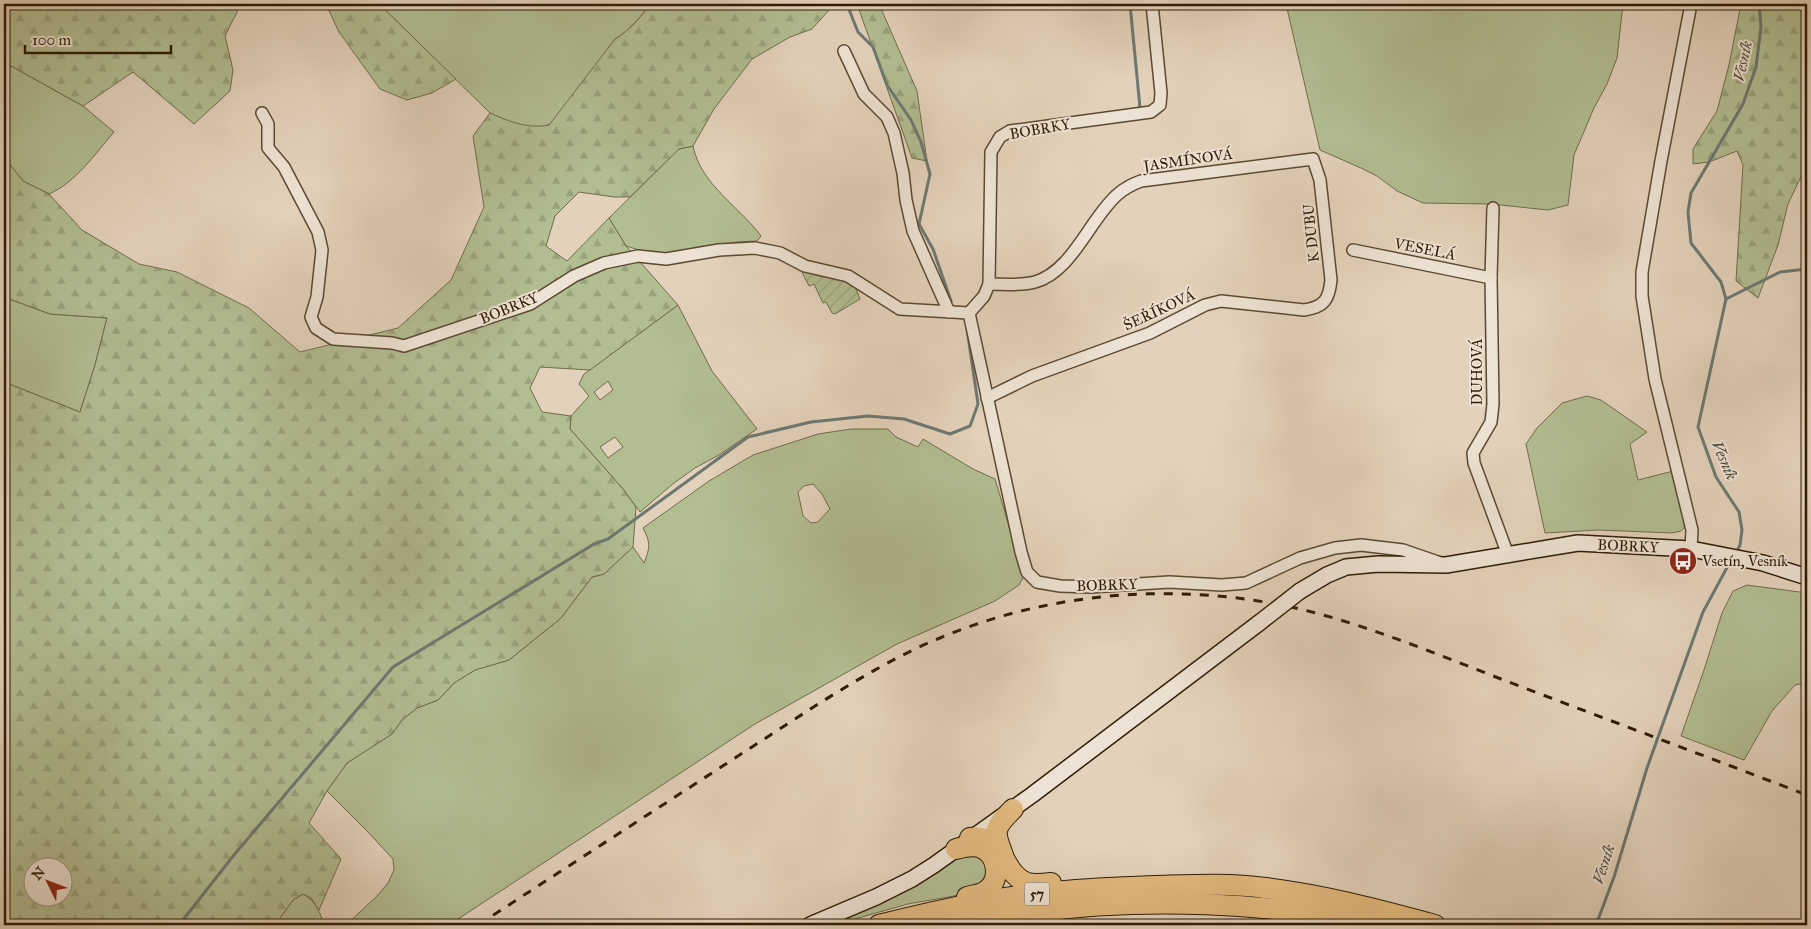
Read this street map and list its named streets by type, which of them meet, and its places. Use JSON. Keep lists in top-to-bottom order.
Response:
{
  "streets": {
    "highway": ["57"],
    "street": [
      "BOBRKY",
      "JASMÍNOVÁ",
      "K DUBU",
      "VESELÁ",
      "ŠEŘÍKOVÁ",
      "DUHOVÁ"
    ]
  },
  "crossings": [
    ["BOBRKY", "JASMÍNOVÁ"],
    ["BOBRKY", "ŠEŘÍKOVÁ"],
    ["BOBRKY", "DUHOVÁ"],
    ["JASMÍNOVÁ", "K DUBU"],
    ["K DUBU", "ŠEŘÍKOVÁ"],
    ["VESELÁ", "DUHOVÁ"]
  ],
  "water": ["Vesník"],
  "places": {
    "bus stop": ["Vsetín, Vesník"]
  },
  "scale_bar": "100 m",
  "north": "top left"
}
